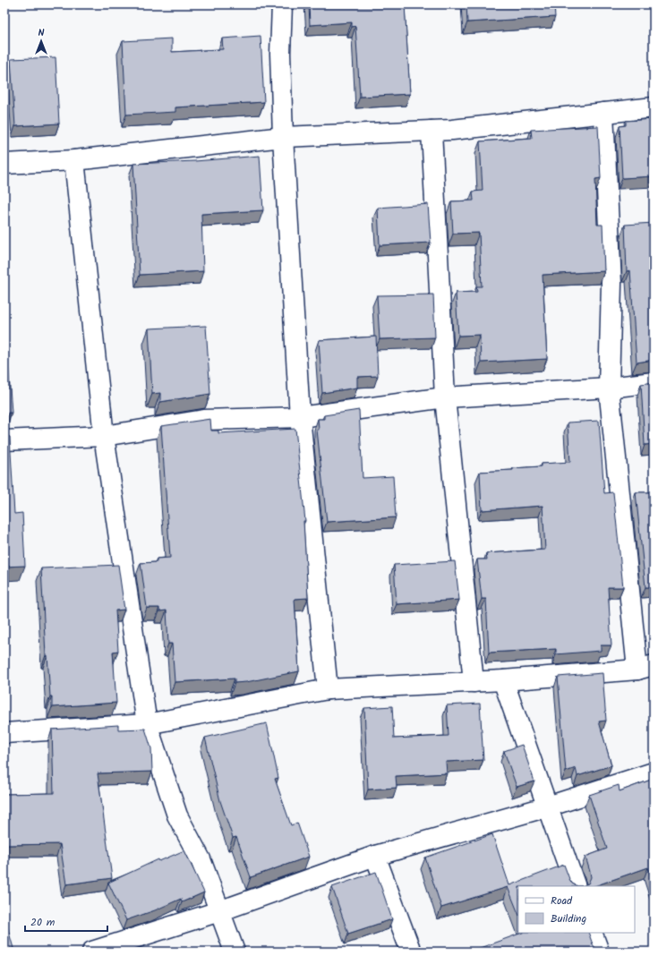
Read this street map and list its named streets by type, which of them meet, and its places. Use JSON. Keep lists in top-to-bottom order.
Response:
{
  "legend": ["Road", "Building"],
  "scale_bar": "20 m",
  "north": "top"
}
